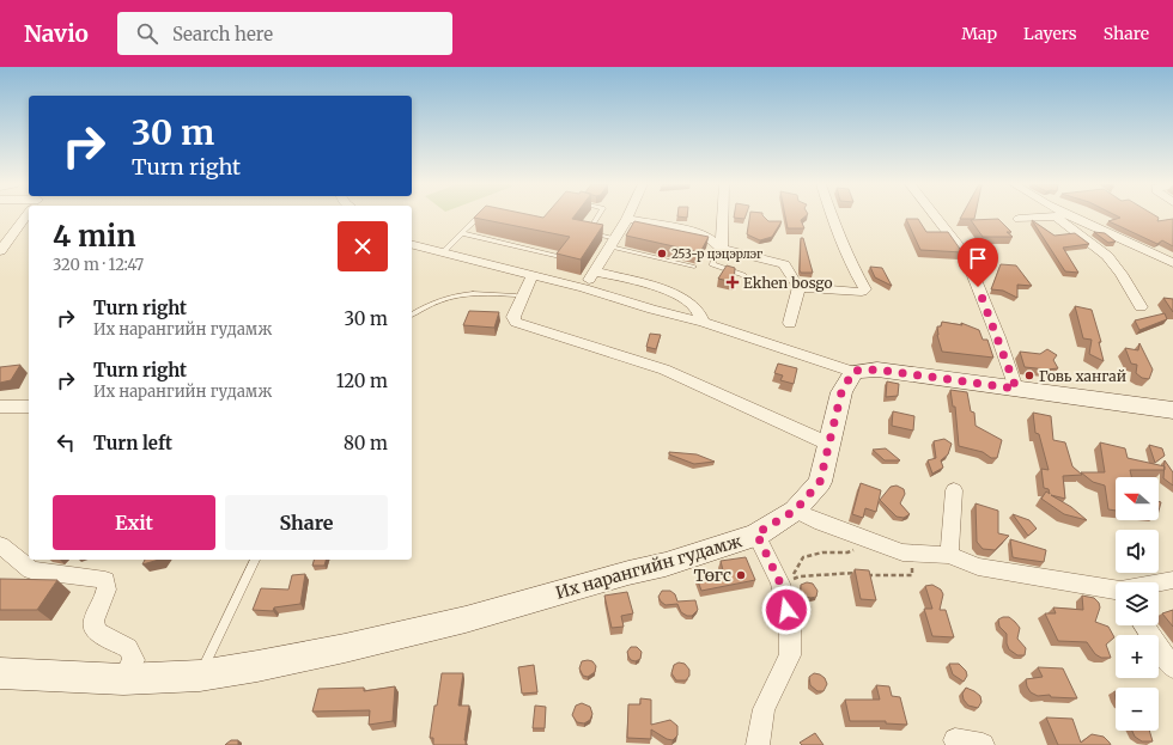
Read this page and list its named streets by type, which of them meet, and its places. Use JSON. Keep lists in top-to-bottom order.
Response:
{
  "streets": {
    "main road": ["Их нарангийн гудамж"]
  },
  "places": {
    "other": ["253-р цэцэрлэг", "Говь хангай", "Төгс"],
    "health": ["Ekhen bosgo"]
  },
  "north": "left",
  "page": {
    "header": "Navio",
    "search": "Search here",
    "nav": ["Map", "Layers", "Share"],
    "turn": ["30 m", "Turn right"],
    "heading": ["4 min", "320 m · 12:47"],
    "list": [
      {
        "name": "Turn right",
        "note": "Их нарангийн гудамж",
        "value": "30 m"
      },
      {
        "name": "Turn right",
        "note": "Их нарангийн гудамж",
        "value": "120 m"
      },
      {
        "name": "Turn left",
        "value": "80 m"
      }
    ],
    "map_buttons": ["+", "−"],
    "buttons": ["Exit", "Share"]
  }
}
